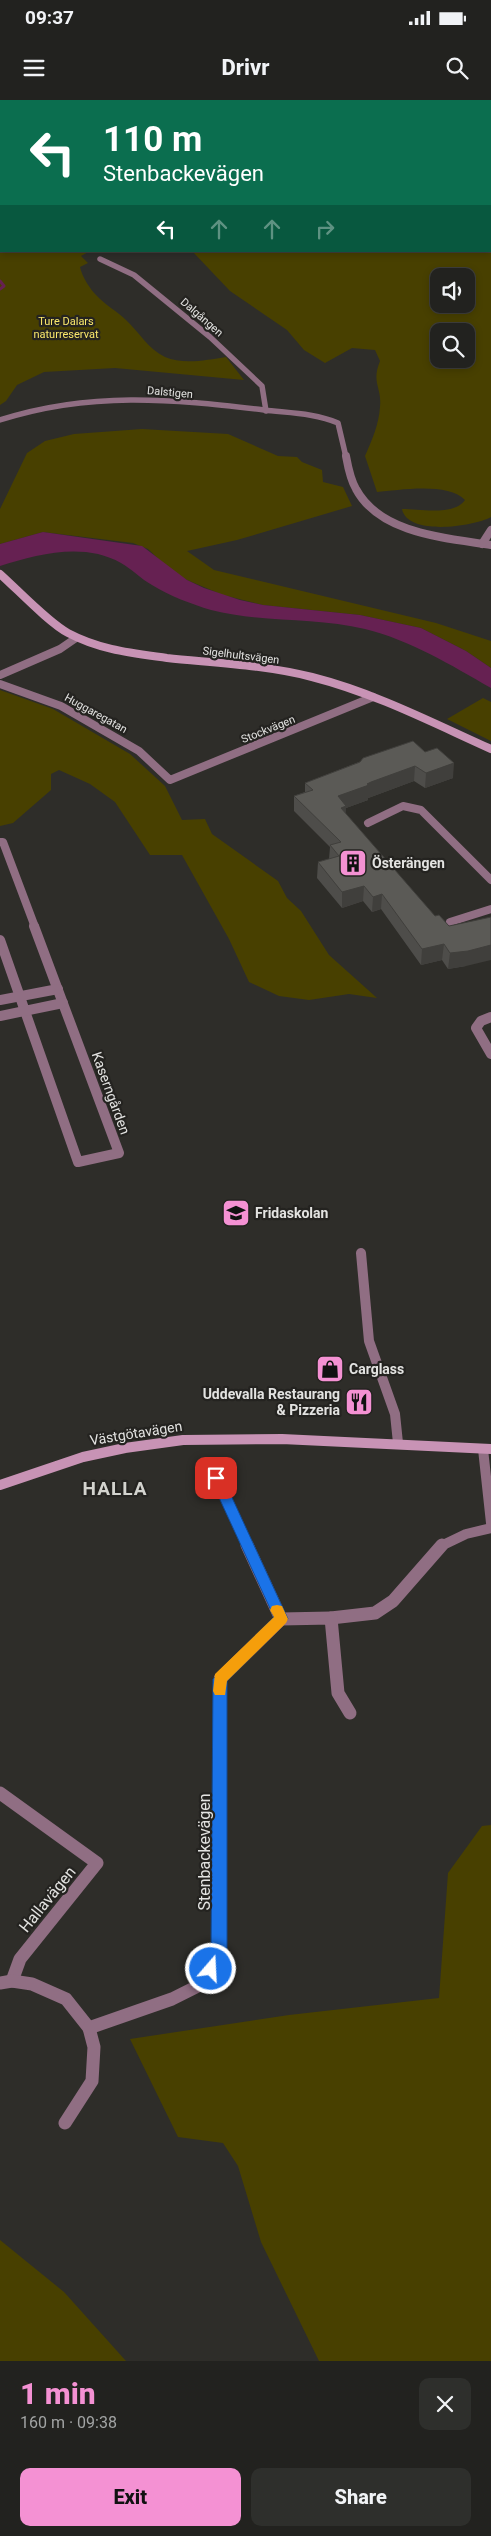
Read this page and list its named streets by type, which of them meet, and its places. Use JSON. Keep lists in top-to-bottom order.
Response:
{
  "streets": {
    "street": [
      "Dalgången",
      "Dalstigen",
      "Sigelhultsvägen",
      "Huggaregatan",
      "Stockvägen",
      "Kaserngården",
      "Västgötavägen",
      "Stenbackevägen",
      "Hallavägen"
    ]
  },
  "crossings": [
    ["Dalgången", "Dalstigen"],
    ["Sigelhultsvägen", "Stockvägen"],
    ["Huggaregatan", "Stockvägen"]
  ],
  "districts": ["HALLA"],
  "parks": ["Ture Dalars naturreservat"],
  "places": {
    "building": ["Österängen"],
    "school or university": ["Fridaskolan"],
    "shop": ["Carglass"],
    "restaurant": ["Uddevalla Restaurang & Pizzeria"]
  },
  "page": {
    "status": "09:37",
    "header": "Drivr",
    "turn": ["110 m", "Stenbackevägen"],
    "heading": ["1 min", "160 m · 09:38"],
    "buttons": ["Exit", "Share"]
  }
}
